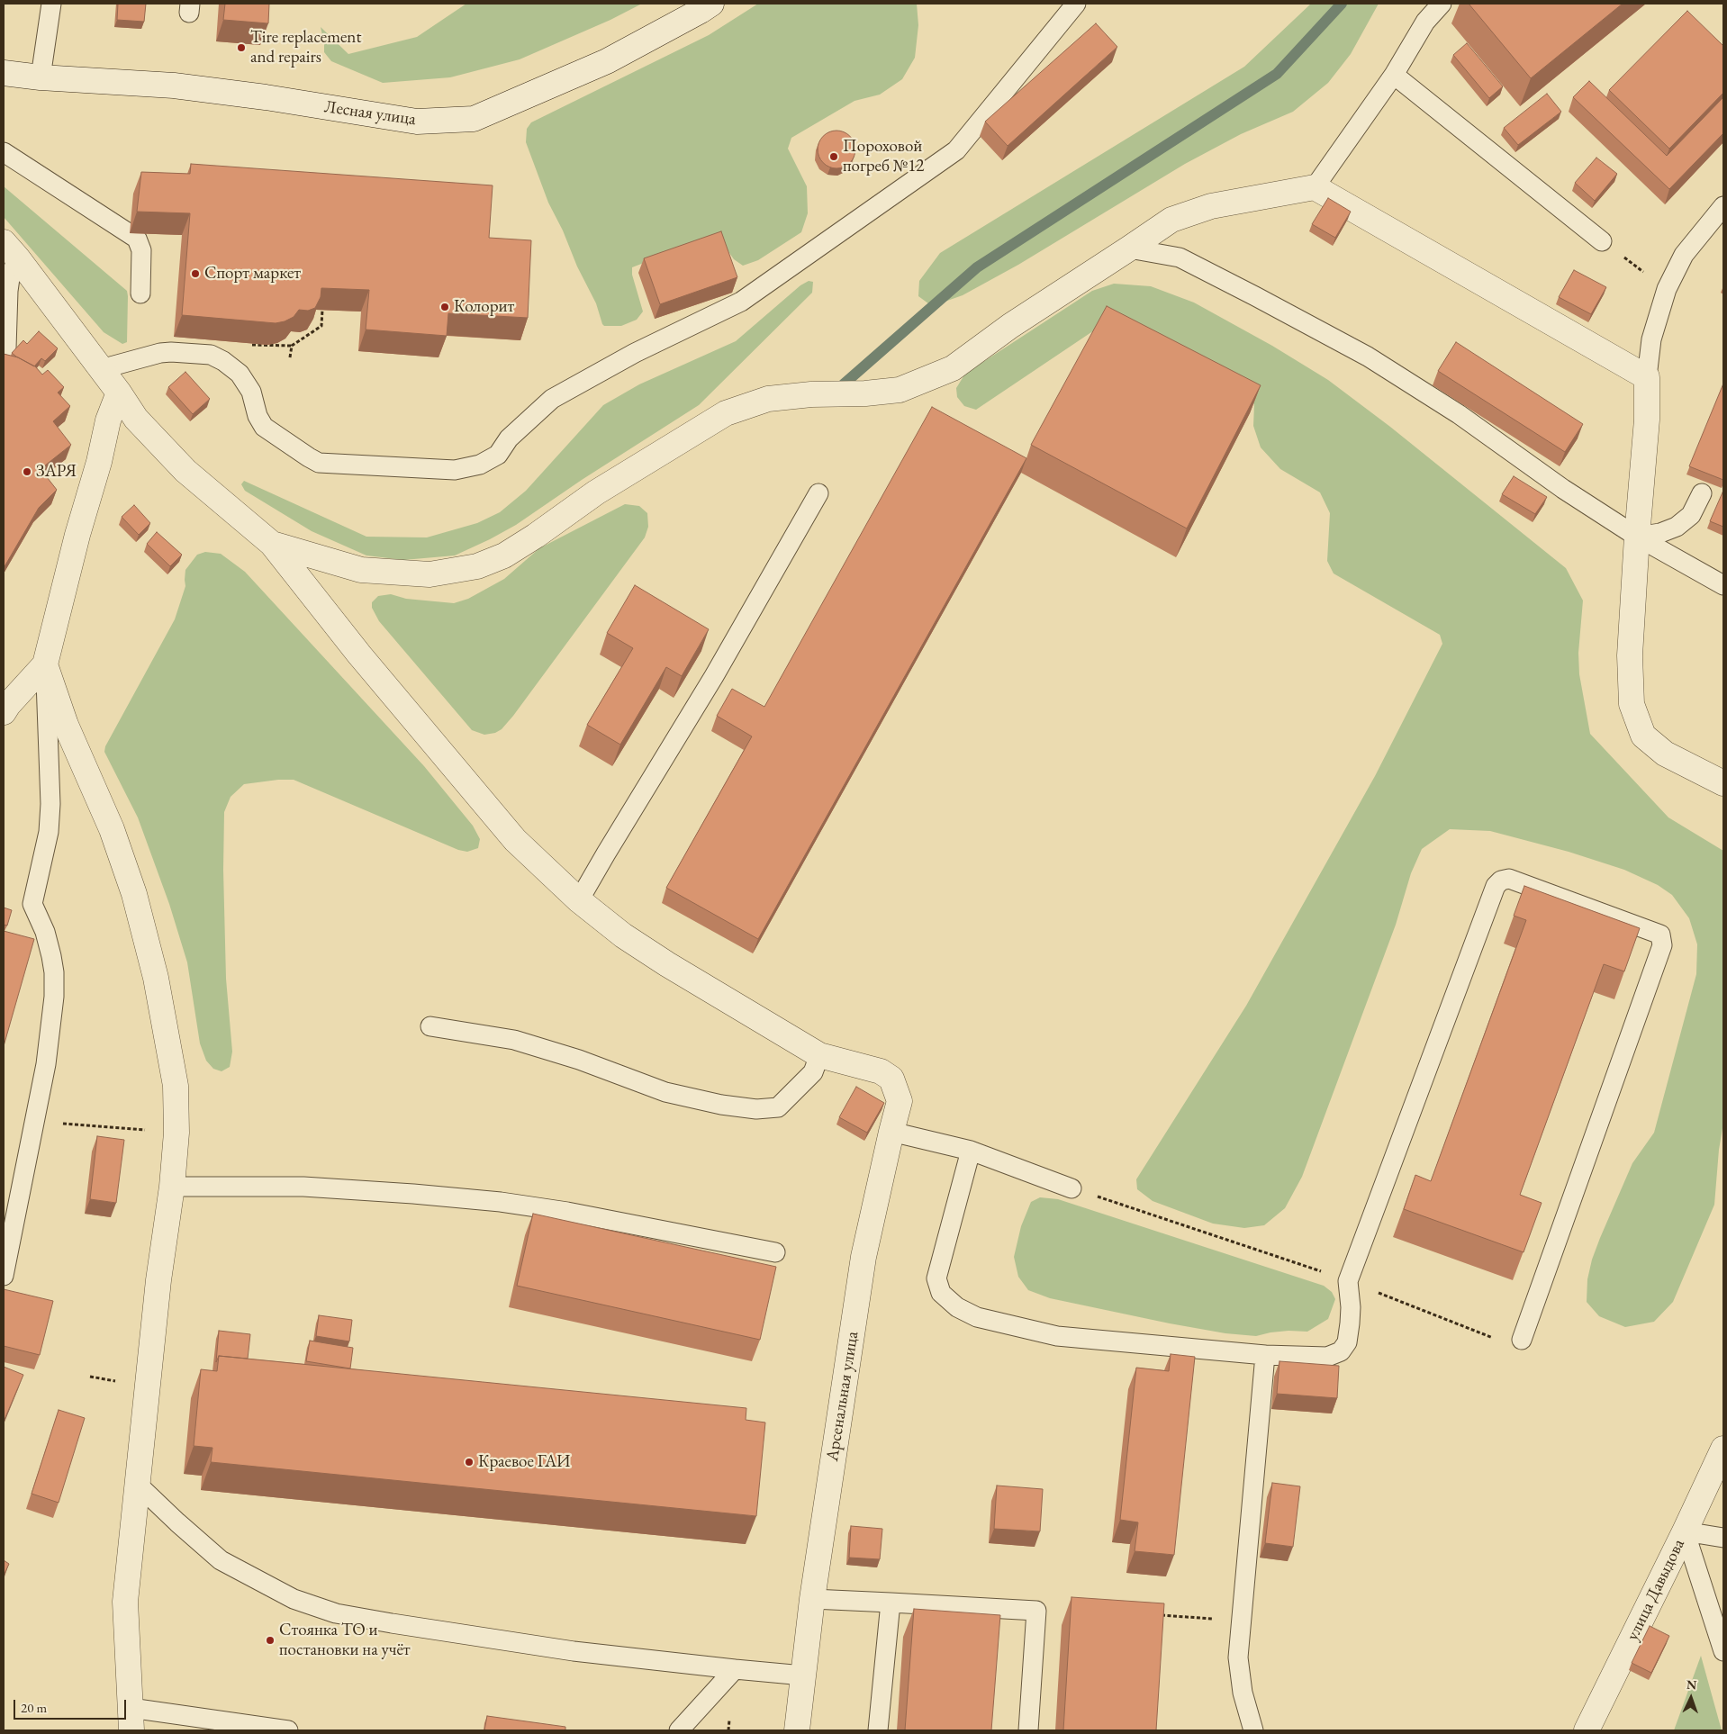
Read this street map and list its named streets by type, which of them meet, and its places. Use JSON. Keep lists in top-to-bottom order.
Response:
{
  "streets": {
    "street": ["Лесная улица", "Арсенальная улица", "улица Давыдова"]
  },
  "places": [
    "Tire replacement and repairs",
    "Пороховой погреб №12",
    "Спорт маркет",
    "Колорит",
    "ЗАРЯ",
    "Краевое ГАИ",
    "Стоянка ТО и постановки на учёт"
  ],
  "scale_bar": "20 m",
  "north": "top"
}
